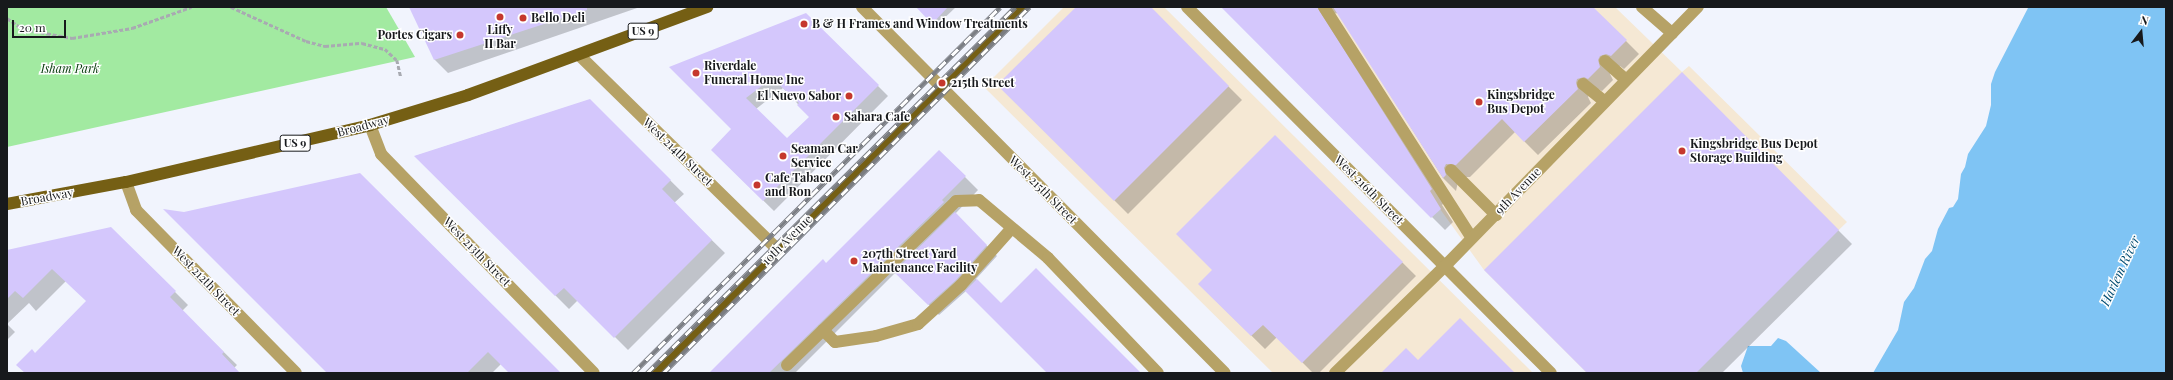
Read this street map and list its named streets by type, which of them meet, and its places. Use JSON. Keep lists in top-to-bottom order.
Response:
{
  "streets": {
    "main road": ["US 9", "Broadway", "10th Avenue"],
    "street": [
      "West 214th Street",
      "West 215th Street",
      "West 216th Street",
      "9th Avenue",
      "West 213th Street",
      "West 212th Street"
    ]
  },
  "crossings": [
    ["Broadway", "West 214th Street"],
    ["Broadway", "West 213th Street"],
    ["Broadway", "West 212th Street"],
    ["West 214th Street", "10th Avenue"],
    ["West 215th Street", "10th Avenue"],
    ["West 216th Street", "9th Avenue"]
  ],
  "water": ["Harlem River"],
  "parks": ["Isham Park"],
  "places": [
    "Liffy II Bar",
    "Bello Deli",
    "B & H Frames and Window Treatments",
    "Portes Cigars",
    "Riverdale Funeral Home Inc",
    "215th Street",
    "El Nuevo Sabor",
    "Kingsbridge Bus Depot",
    "Sahara Cafe",
    "Kingsbridge Bus Depot Storage Building",
    "Seaman Car Service",
    "Cafe Tabaco and Ron",
    "207th Street Yard Maintenance Facility"
  ],
  "scale_bar": "20 m",
  "north": "top"
}
